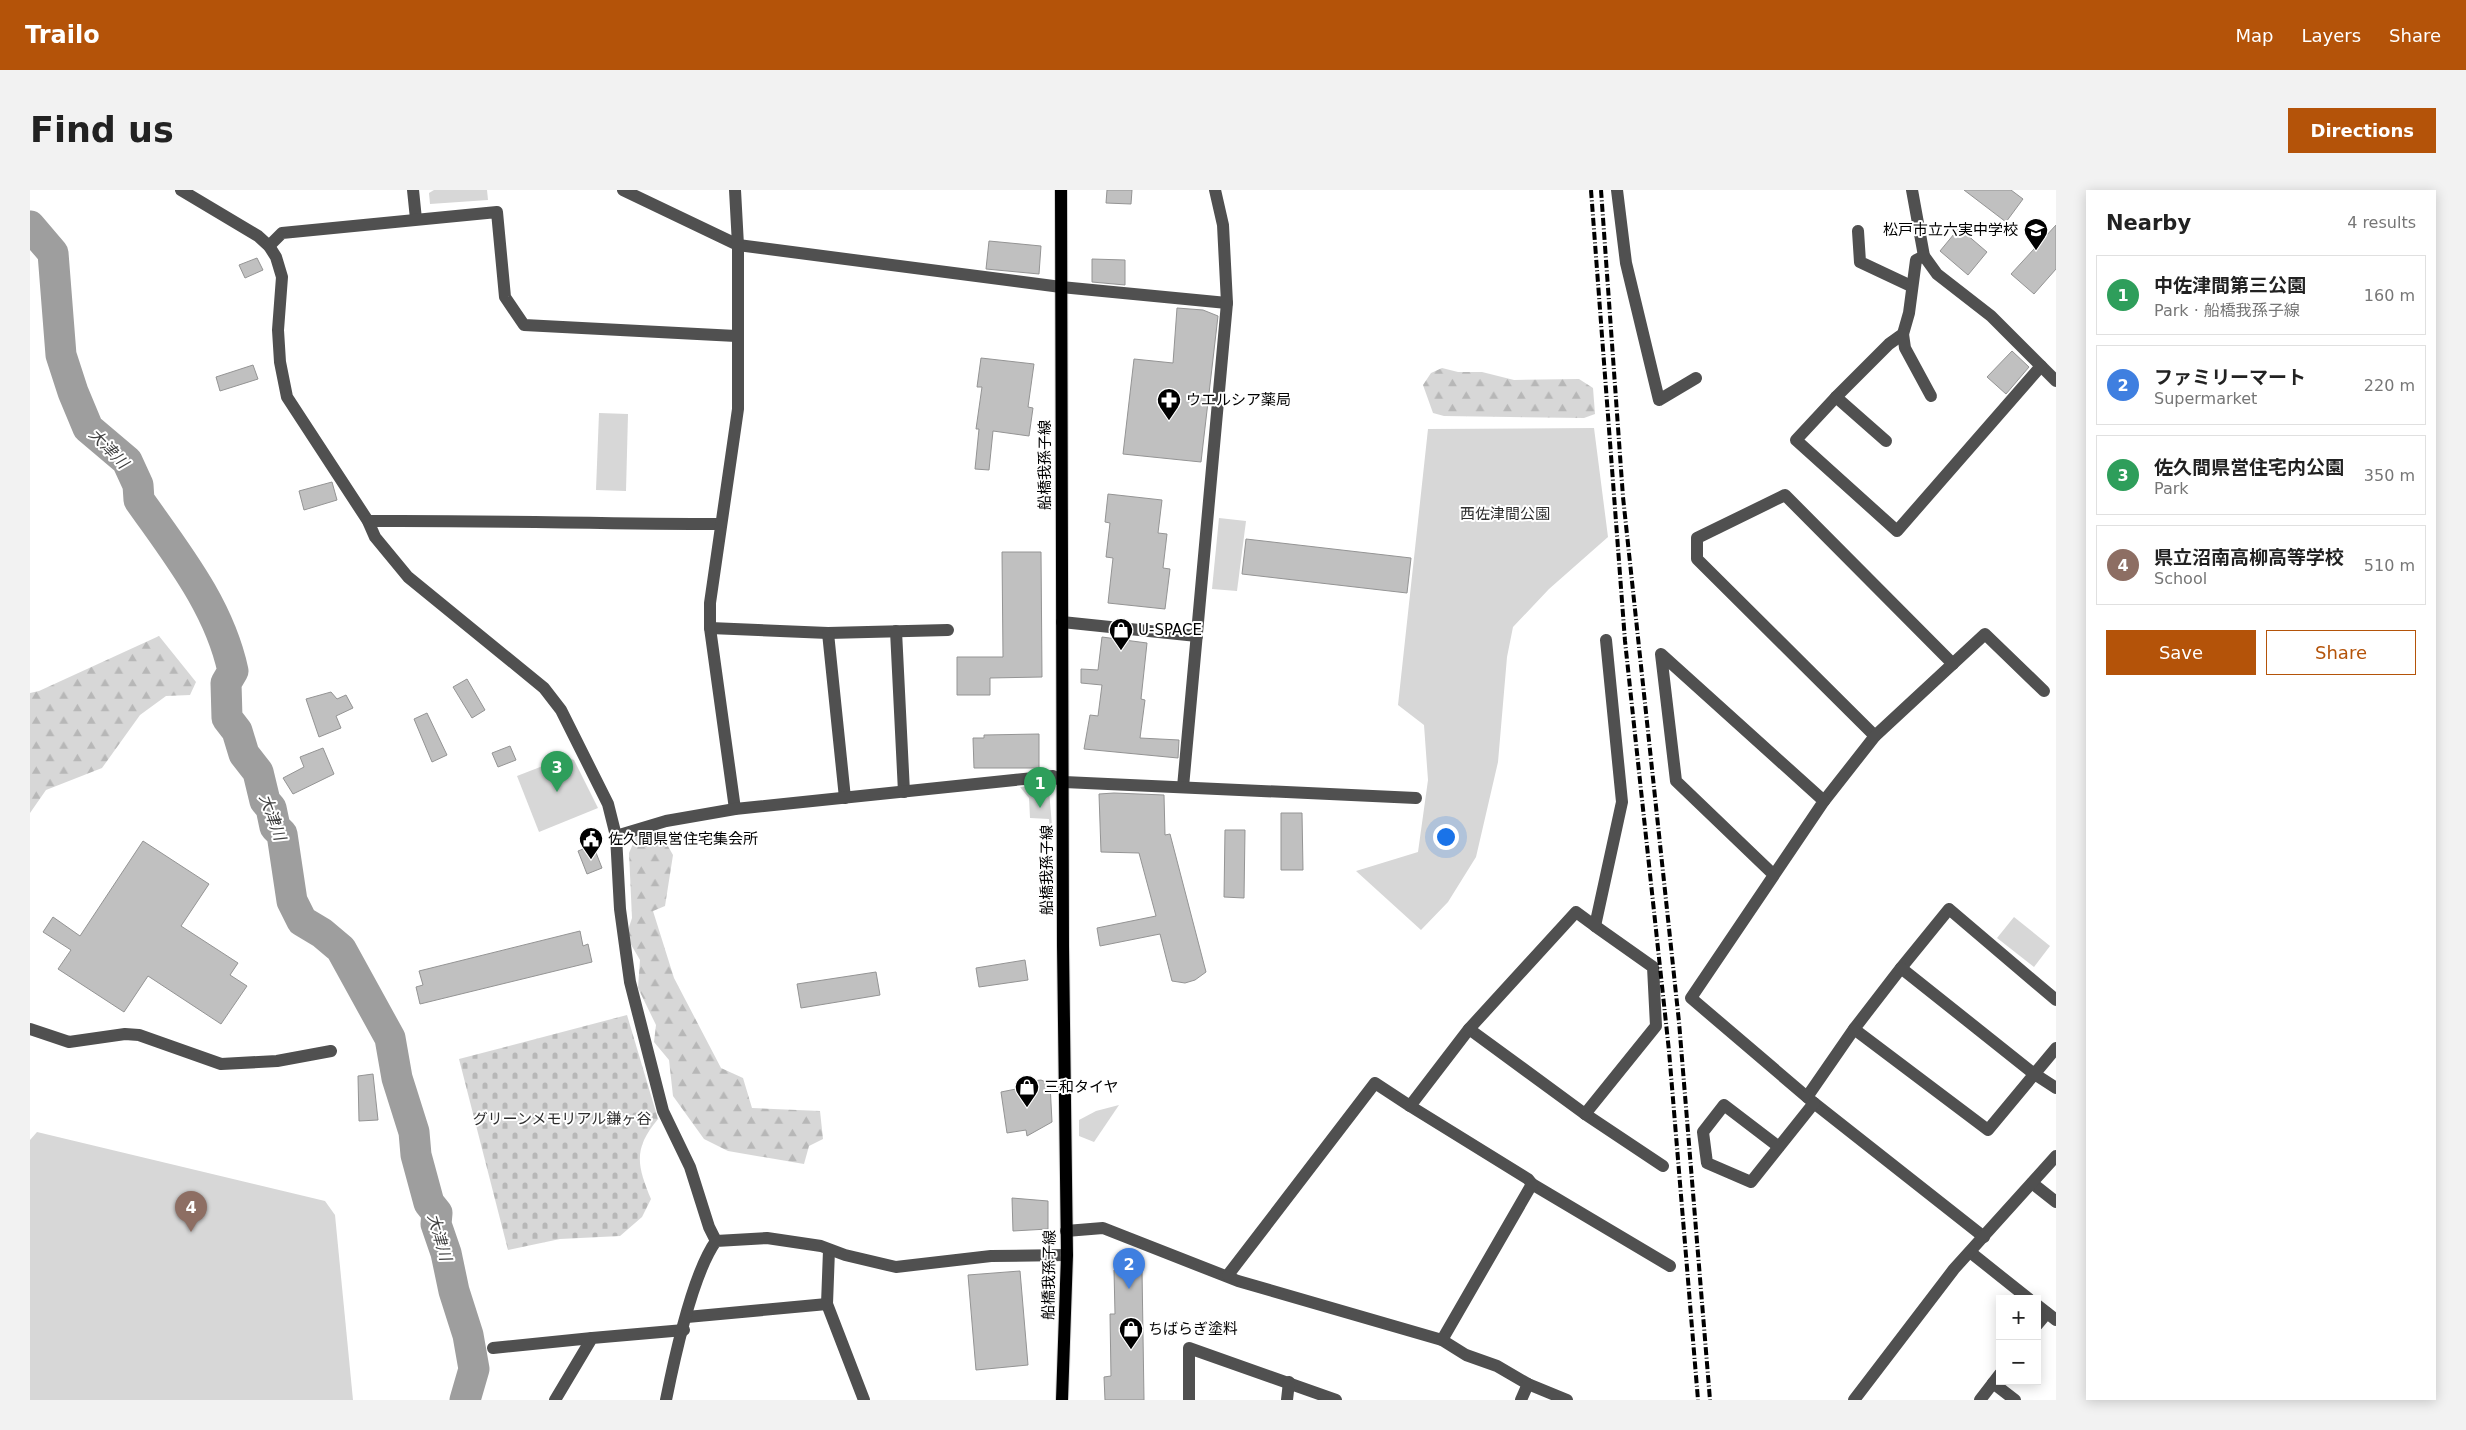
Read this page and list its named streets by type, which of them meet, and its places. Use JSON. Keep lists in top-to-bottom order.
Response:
{
  "streets": {
    "main road": ["船橋我孫子線"]
  },
  "water": ["大津川"],
  "parks": ["西佐津間公園", "グリーンメモリアル鎌ヶ谷"],
  "places": {
    "school or university": ["松戸市立六実中学校"],
    "pharmacy": ["ウエルシア薬局"],
    "shop": ["U-SPACE", "三和タイヤ", "ちばらぎ塗料"],
    "public building": ["佐久間県営住宅集会所"]
  },
  "page": {
    "header": "Trailo",
    "nav": ["Map", "Layers", "Share"],
    "buttons": [
      "Directions",
      ["Save", "Share"]
    ],
    "title": "Find us",
    "heading": ["Nearby", "4 results"],
    "list": [
      {
        "mark": "1",
        "name": "中佐津間第三公園",
        "note": "Park · 船橋我孫子線",
        "value": "160 m"
      },
      {
        "mark": "2",
        "name": "ファミリーマート",
        "note": "Supermarket",
        "value": "220 m"
      },
      {
        "mark": "3",
        "name": "佐久間県営住宅内公園",
        "note": "Park",
        "value": "350 m"
      },
      {
        "mark": "4",
        "name": "県立沼南高柳高等学校",
        "note": "School",
        "value": "510 m"
      }
    ],
    "pins": [
      "3",
      "1",
      "4",
      "2"
    ],
    "map_buttons": ["+", "−"]
  }
}
